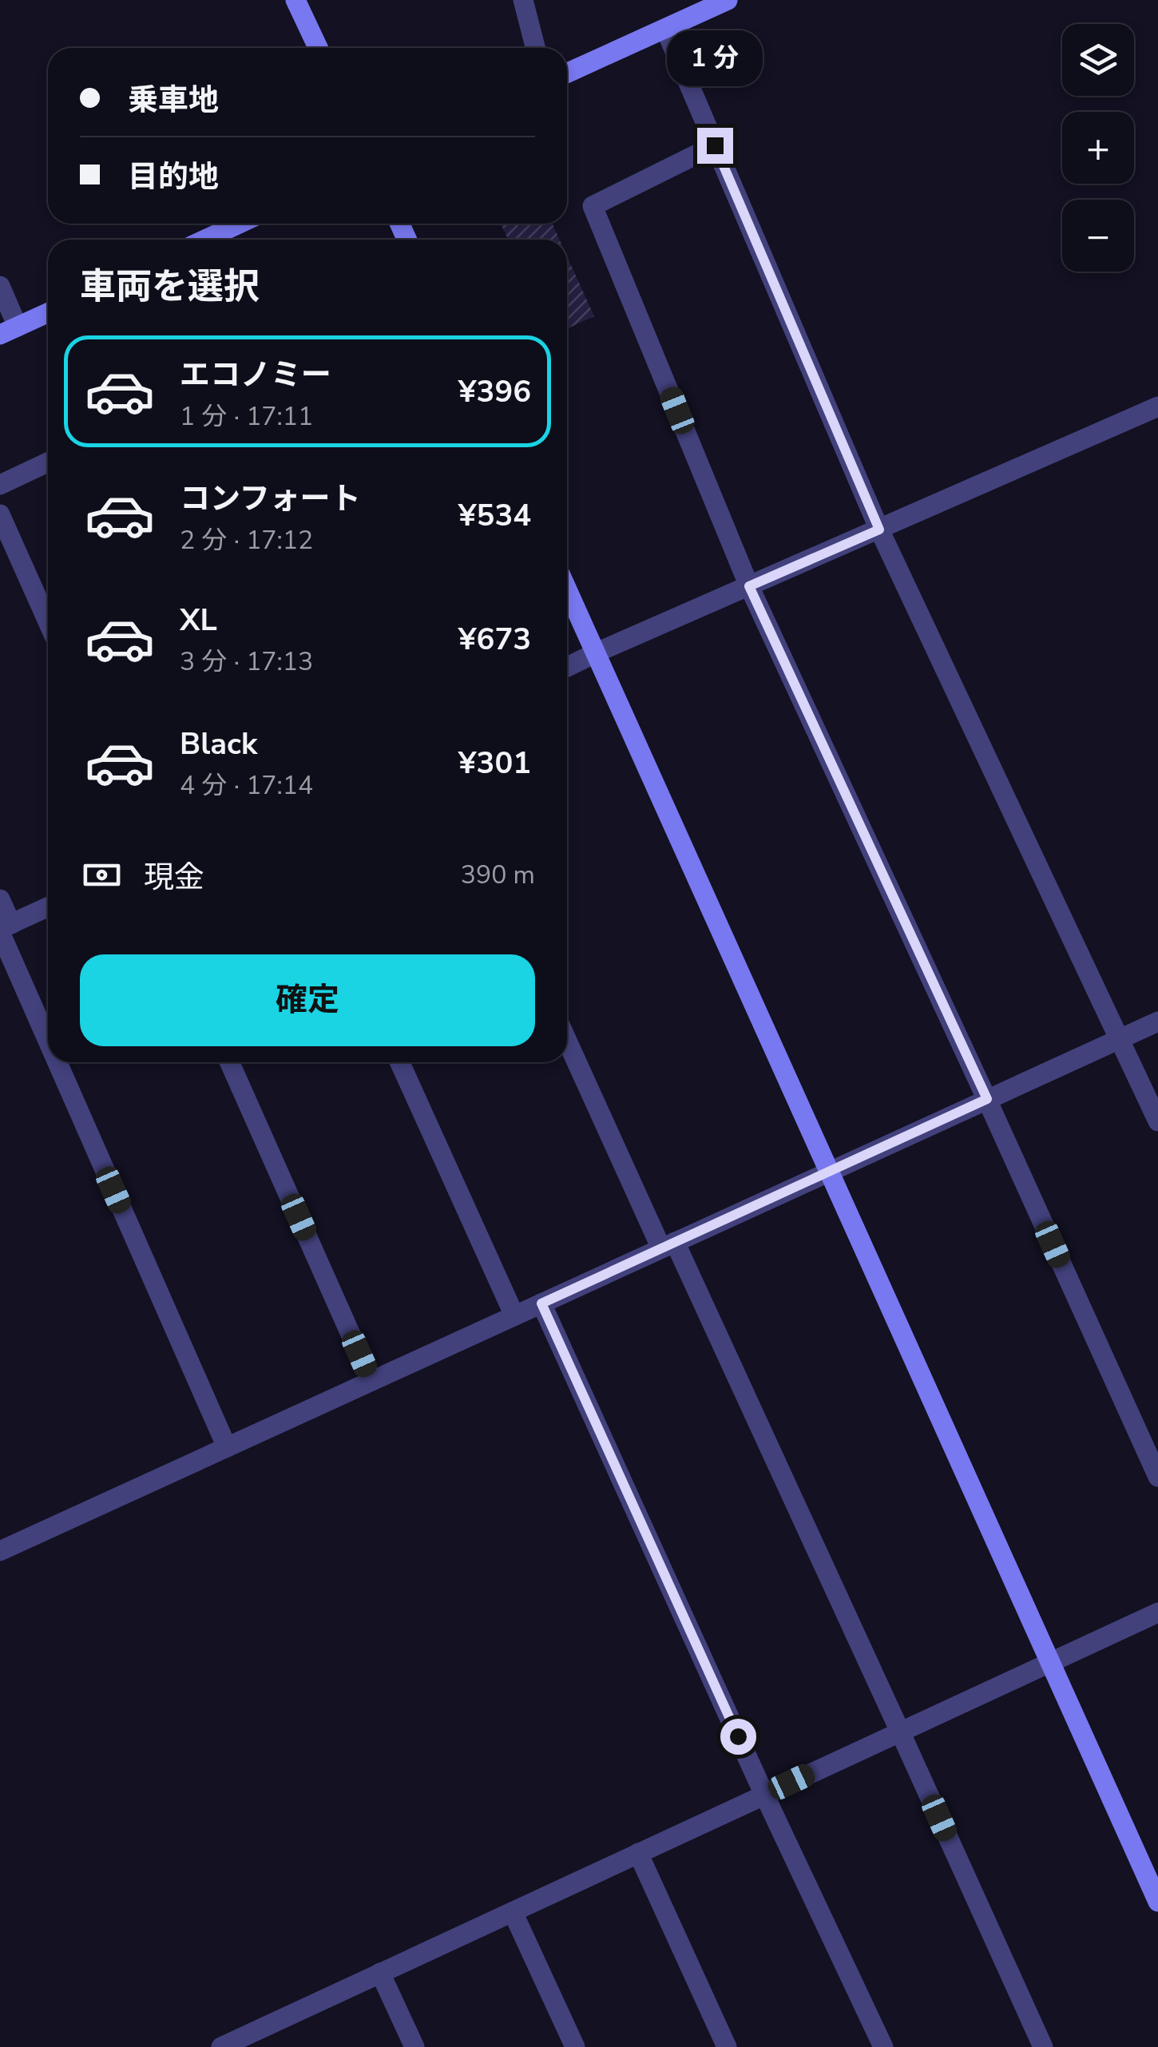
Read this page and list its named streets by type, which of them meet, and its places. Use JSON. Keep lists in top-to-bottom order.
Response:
{
  "page": {
    "map_buttons": ["+", "−"],
    "bubble": "1 分",
    "banner": ["乗車地", "目的地"],
    "heading": "車両を選択",
    "list": [
      {
        "name": "エコノミー",
        "note": "1 分 · 17:11",
        "value": "¥396"
      },
      {
        "name": "コンフォート",
        "note": "2 分 · 17:12",
        "value": "¥534"
      },
      {
        "name": "XL",
        "note": "3 分 · 17:13",
        "value": "¥673"
      },
      {
        "name": "Black",
        "note": "4 分 · 17:14",
        "value": "¥301"
      }
    ],
    "pay": ["現金", "390 m"],
    "buttons": "確定"
  }
}
